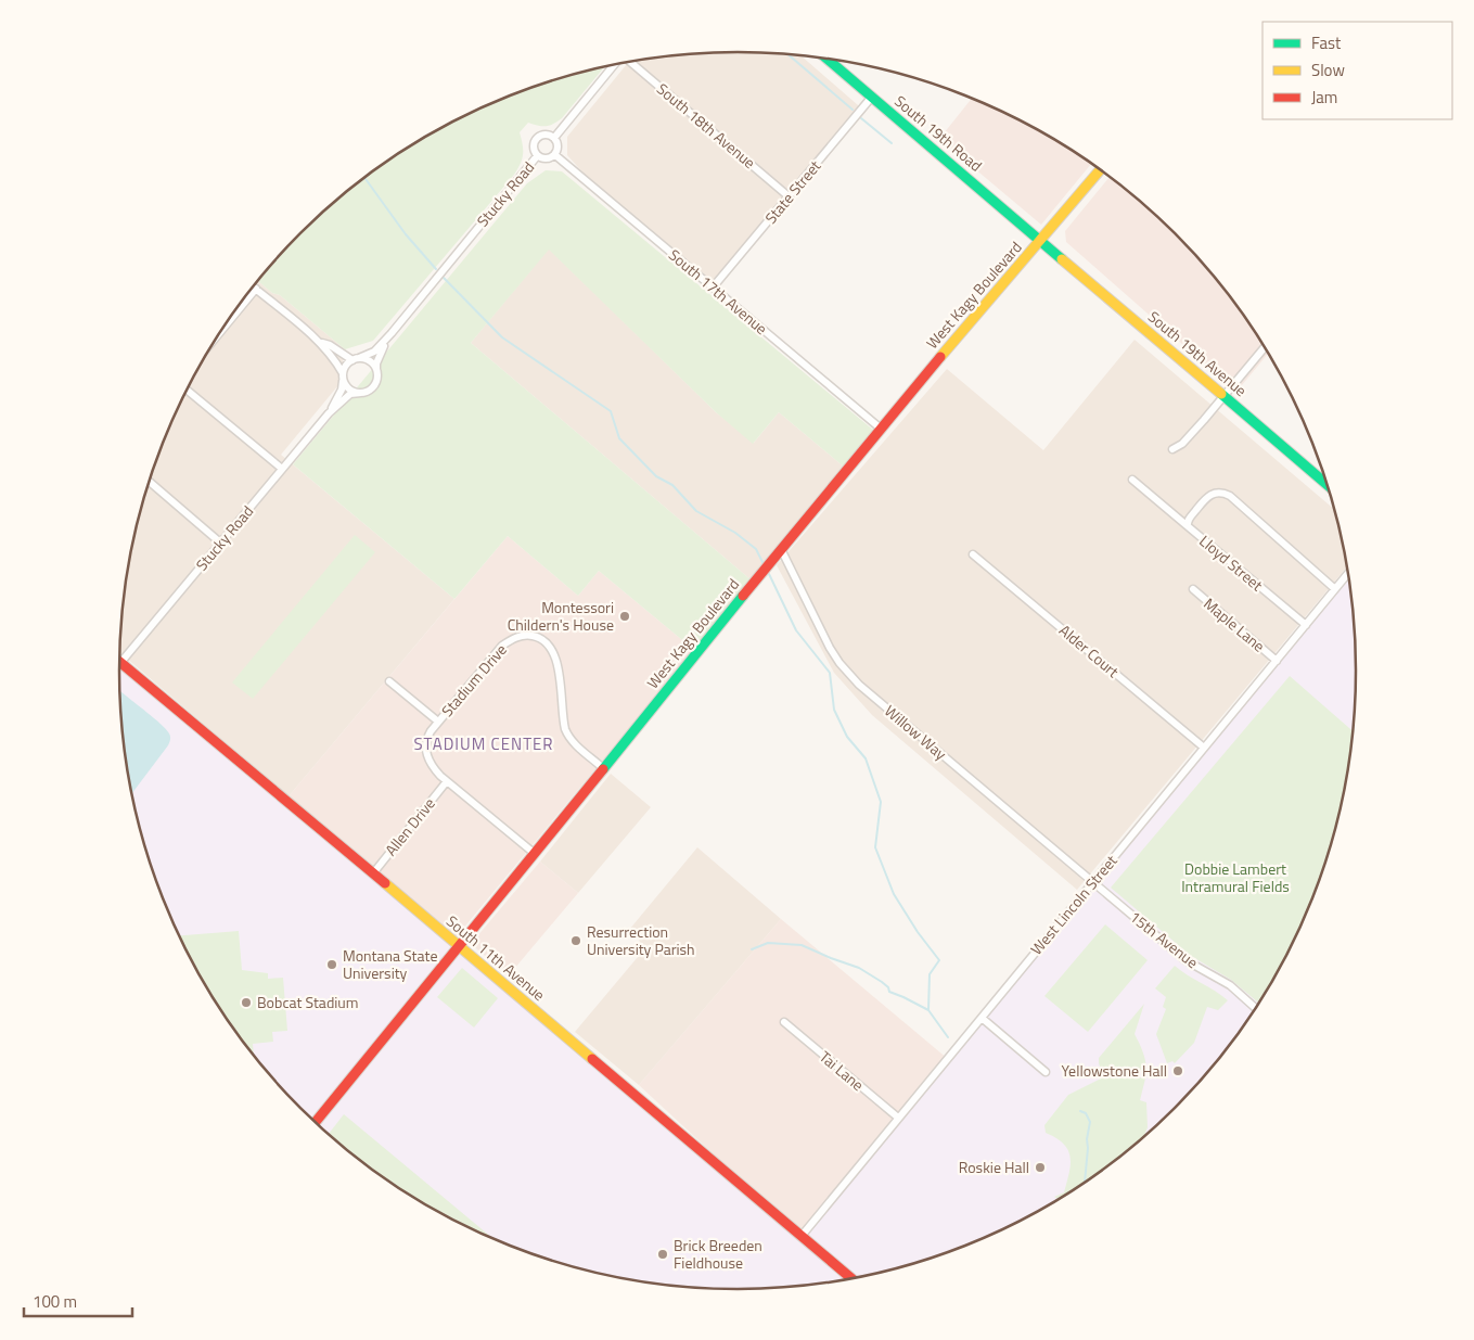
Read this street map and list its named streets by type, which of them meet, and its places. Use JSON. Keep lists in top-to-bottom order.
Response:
{
  "streets": {
    "main road": [
      "South 19th Road",
      "West Kagy Boulevard",
      "South 19th Avenue",
      "South 11th Avenue"
    ],
    "street": [
      "South 18th Avenue",
      "State Street",
      "Stucky Road",
      "South 17th Avenue",
      "Lloyd Street",
      "Maple Lane",
      "Alder Court",
      "Stadium Drive",
      "Willow Way",
      "Allen Drive",
      "West Lincoln Street",
      "15th Avenue",
      "Tai Lane"
    ]
  },
  "crossings": [
    ["South 18th Avenue", "State Street"],
    ["South 19th Road", "State Street"],
    ["South 19th Road", "West Kagy Boulevard"],
    ["South 19th Road", "South 19th Avenue"],
    ["State Street", "South 17th Avenue"],
    ["Stucky Road", "South 17th Avenue"],
    ["Stucky Road", "South 11th Avenue"],
    ["South 17th Avenue", "West Kagy Boulevard"],
    ["West Kagy Boulevard", "South 19th Avenue"],
    ["West Kagy Boulevard", "Stadium Drive"],
    ["West Kagy Boulevard", "Willow Way"],
    ["West Kagy Boulevard", "South 11th Avenue"],
    ["Lloyd Street", "West Lincoln Street"],
    ["Maple Lane", "West Lincoln Street"],
    ["Alder Court", "West Lincoln Street"],
    ["Stadium Drive", "Allen Drive"],
    ["Willow Way", "West Lincoln Street"],
    ["Willow Way", "15th Avenue"],
    ["Allen Drive", "South 11th Avenue"],
    ["West Lincoln Street", "15th Avenue"],
    ["West Lincoln Street", "South 11th Avenue"],
    ["West Lincoln Street", "Tai Lane"]
  ],
  "districts": ["STADIUM CENTER"],
  "parks": ["Dobbie Lambert Intramural Fields"],
  "places": [
    "Montessori Childern's House",
    "Resurrection University Parish",
    "Montana State University",
    "Bobcat Stadium",
    "Yellowstone Hall",
    "Roskie Hall",
    "Brick Breeden Fieldhouse"
  ],
  "legend": ["Fast", "Slow", "Jam"],
  "scale_bar": "100 m"
}
